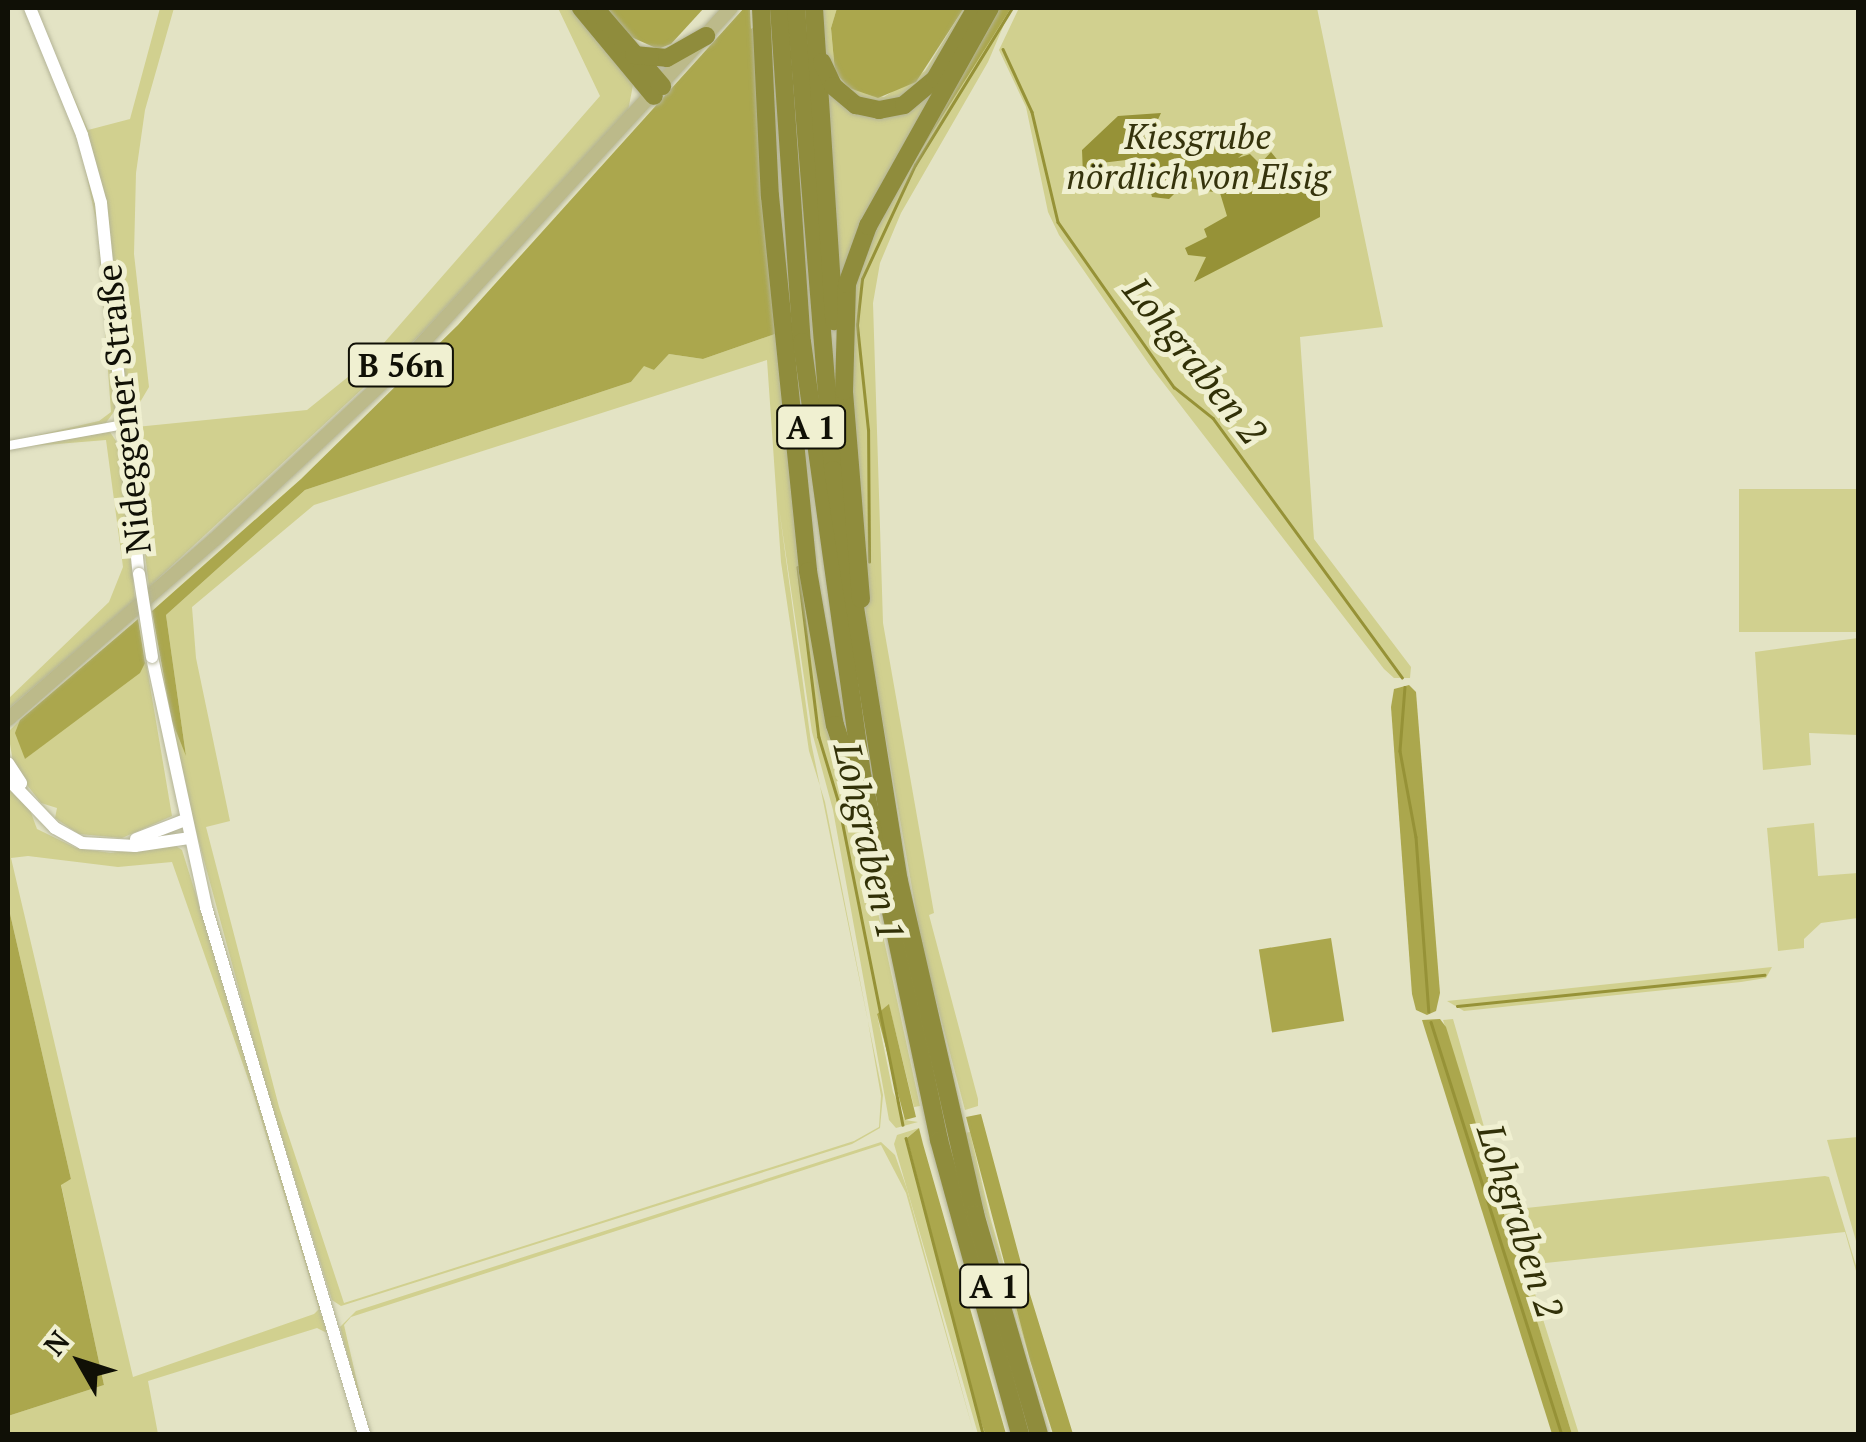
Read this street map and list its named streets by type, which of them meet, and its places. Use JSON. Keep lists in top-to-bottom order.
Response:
{
  "streets": {
    "highway": ["A 1"],
    "main road": ["B 56n", "Nideggener Straße"]
  },
  "water": ["Lohgraben 2", "Lohgraben 1"],
  "parks": ["Kiesgrube nördlich von Elsig"],
  "north": "top left"
}
